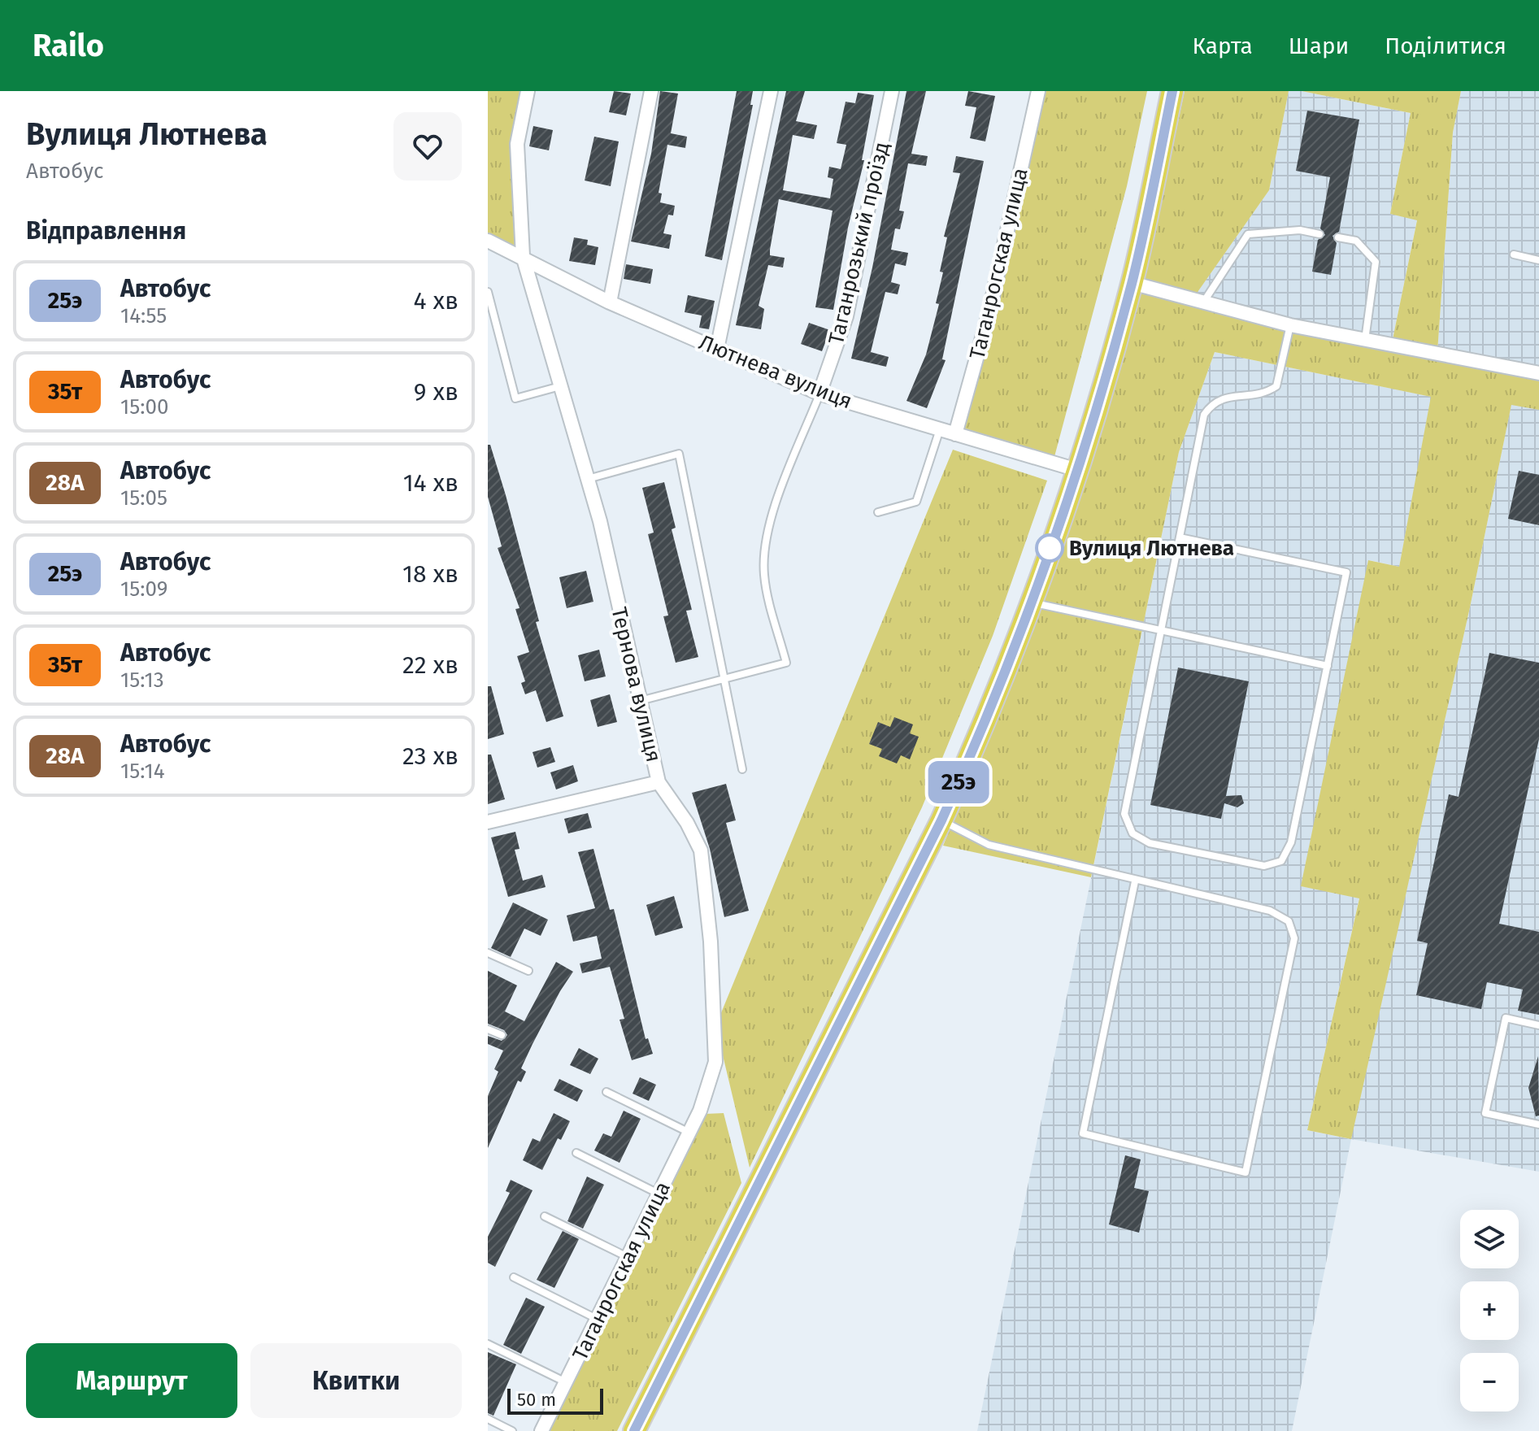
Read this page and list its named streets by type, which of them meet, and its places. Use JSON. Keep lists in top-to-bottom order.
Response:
{
  "streets": {
    "street": [
      "Таганрозький проїзд",
      "Таганрогская улица",
      "Лютнева вулиця",
      "Тернова вулиця"
    ]
  },
  "crossings": [
    ["Таганрозький проїзд", "Лютнева вулиця"],
    ["Таганрогская улица", "Лютнева вулиця"],
    ["Таганрогская улица", "Тернова вулиця"],
    ["Лютнева вулиця", "Тернова вулиця"]
  ],
  "places": ["Вулиця Лютнева"],
  "lines": ["bus line 25э"],
  "scale_bar": "50 m",
  "page": {
    "header": "Railo",
    "nav": ["Карта", "Шари", "Поділитися"],
    "heading": [
      ["Вулиця Лютнева", "Автобус"],
      "Відправлення"
    ],
    "on_map": "25э",
    "list": [
      {
        "mark": "25э",
        "name": "Автобус",
        "note": "14:55",
        "value": "4 хв"
      },
      {
        "mark": "35т",
        "name": "Автобус",
        "note": "15:00",
        "value": "9 хв"
      },
      {
        "mark": "28А",
        "name": "Автобус",
        "note": "15:05",
        "value": "14 хв"
      },
      {
        "mark": "25э",
        "name": "Автобус",
        "note": "15:09",
        "value": "18 хв"
      },
      {
        "mark": "35т",
        "name": "Автобус",
        "note": "15:13",
        "value": "22 хв"
      },
      {
        "mark": "28А",
        "name": "Автобус",
        "note": "15:14",
        "value": "23 хв"
      }
    ],
    "map_buttons": ["+", "−"],
    "buttons": ["Маршрут", "Квитки"],
    "scale": "50 m"
  }
}
